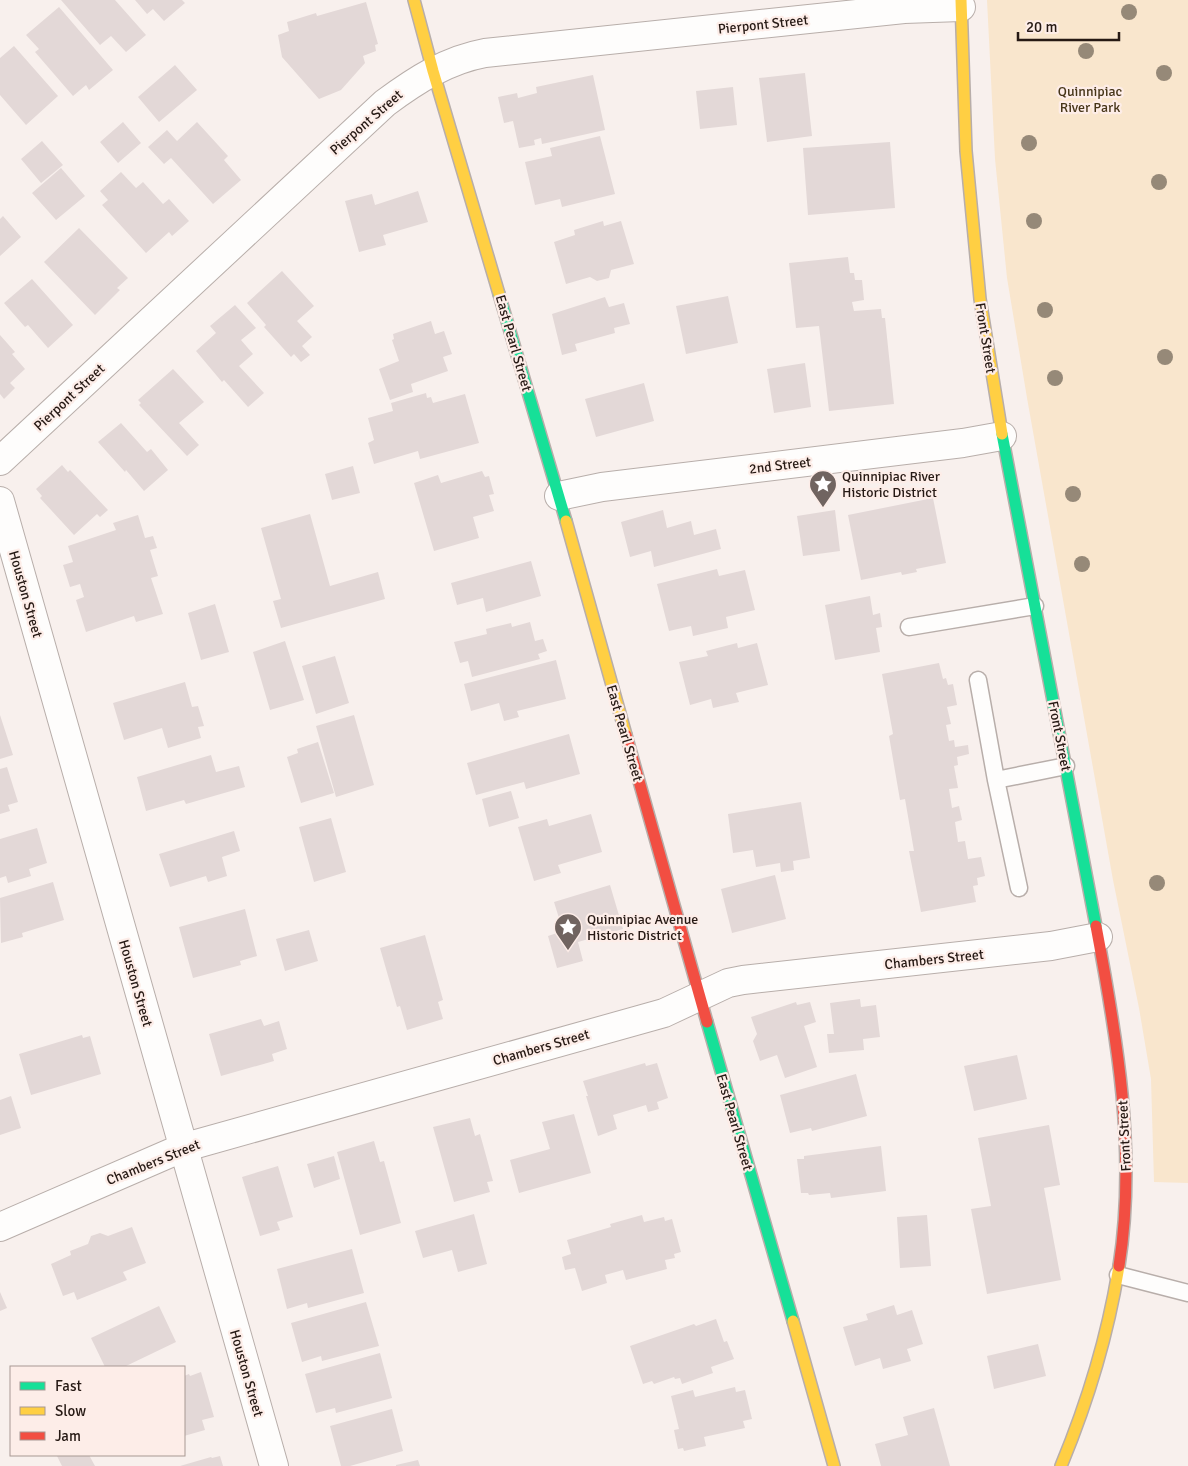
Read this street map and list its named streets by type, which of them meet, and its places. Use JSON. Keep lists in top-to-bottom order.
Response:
{
  "streets": {
    "street": [
      "Pierpont Street",
      "Front Street",
      "East Pearl Street",
      "2nd Street",
      "Houston Street",
      "Chambers Street"
    ]
  },
  "crossings": [
    ["Pierpont Street", "Front Street"],
    ["Pierpont Street", "East Pearl Street"],
    ["Front Street", "2nd Street"],
    ["Front Street", "Chambers Street"],
    ["East Pearl Street", "2nd Street"],
    ["East Pearl Street", "Chambers Street"],
    ["Houston Street", "Chambers Street"]
  ],
  "parks": ["Quinnipiac River Park"],
  "places": {
    "place": ["Quinnipiac River Historic District", "Quinnipiac Avenue Historic District"]
  },
  "legend": ["Fast", "Slow", "Jam"],
  "scale_bar": "20 m"
}
